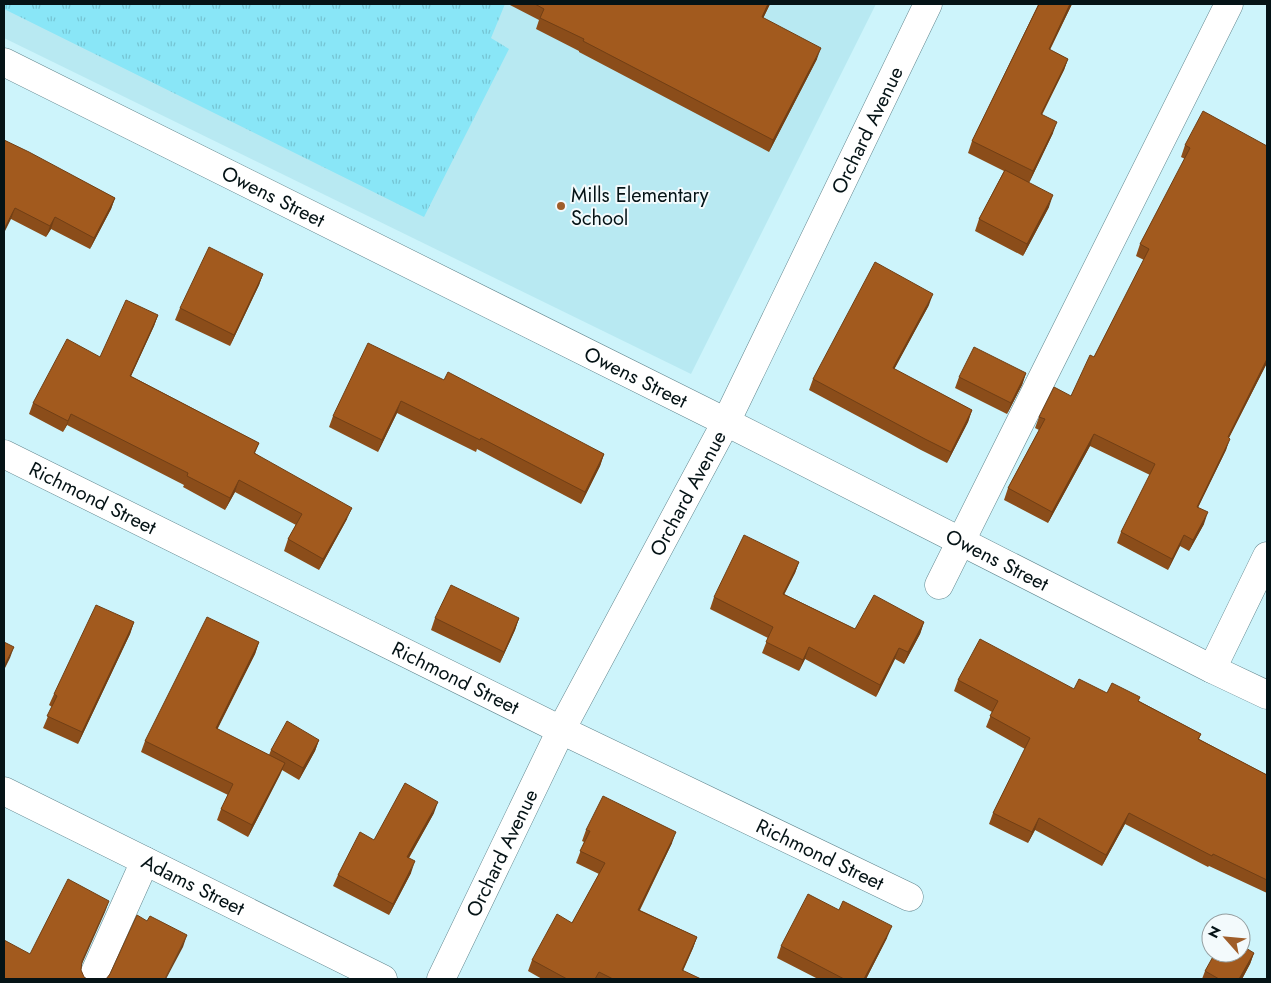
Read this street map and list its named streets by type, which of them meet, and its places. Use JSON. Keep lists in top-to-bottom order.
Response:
{
  "streets": {
    "street": [
      "Orchard Avenue",
      "Owens Street",
      "Richmond Street",
      "Adams Street"
    ]
  },
  "crossings": [
    ["Orchard Avenue", "Owens Street"],
    ["Orchard Avenue", "Richmond Street"]
  ],
  "places": ["Mills Elementary School"],
  "north": "top left"
}
